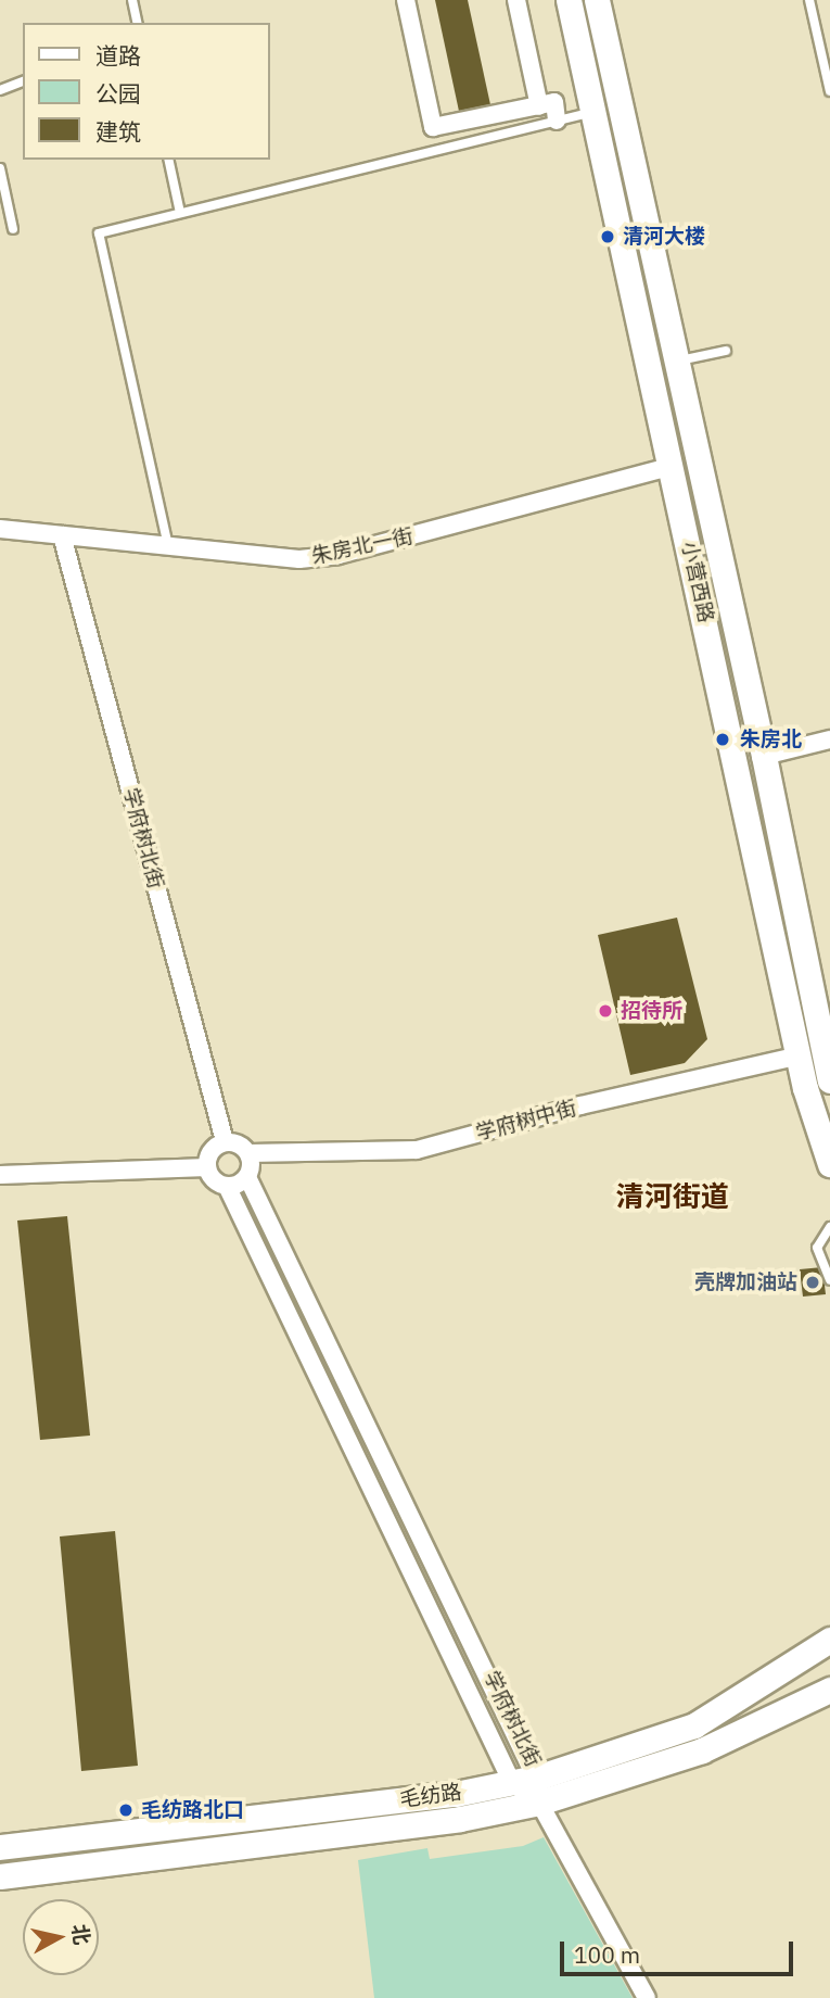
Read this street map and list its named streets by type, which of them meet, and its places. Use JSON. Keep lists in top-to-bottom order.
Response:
{
  "streets": {
    "main road": ["小营西路", "毛纺路"],
    "street": ["朱房北一街", "学府树北街", "学府树中街"]
  },
  "crossings": [
    ["朱房北一街", "小营西路"],
    ["朱房北一街", "学府树北街"],
    ["小营西路", "学府树中街"],
    ["学府树北街", "学府树中街"],
    ["学府树北街", "毛纺路"]
  ],
  "districts": ["清河街道"],
  "places": [
    "清河大楼",
    "朱房北",
    "招待所",
    "壳牌加油站",
    "毛纺路北口"
  ],
  "legend": ["道路", "公园", "建筑"],
  "scale_bar": "100 m",
  "north": "right"
}
